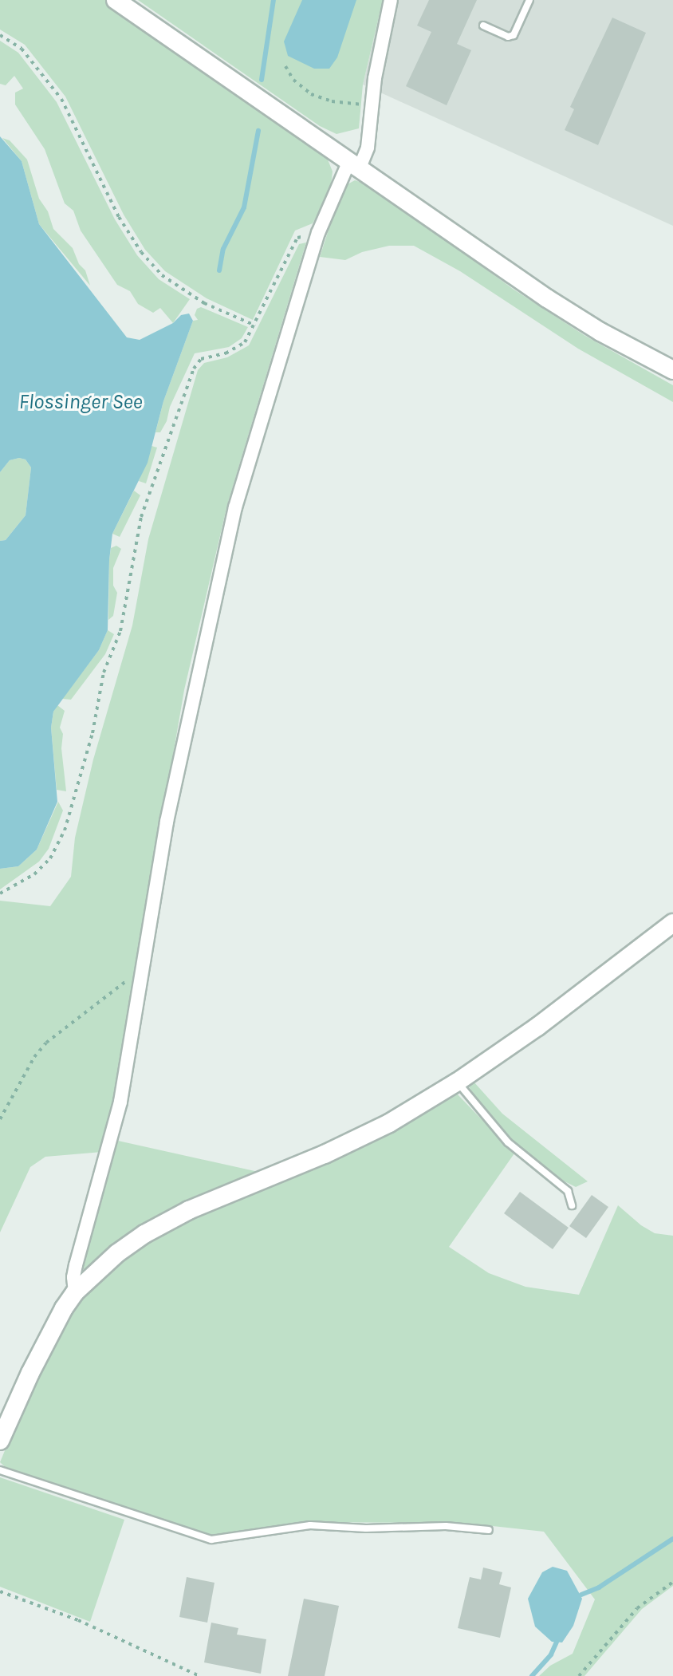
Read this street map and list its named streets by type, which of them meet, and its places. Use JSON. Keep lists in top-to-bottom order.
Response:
{
  "water": ["Flossinger See"]
}
